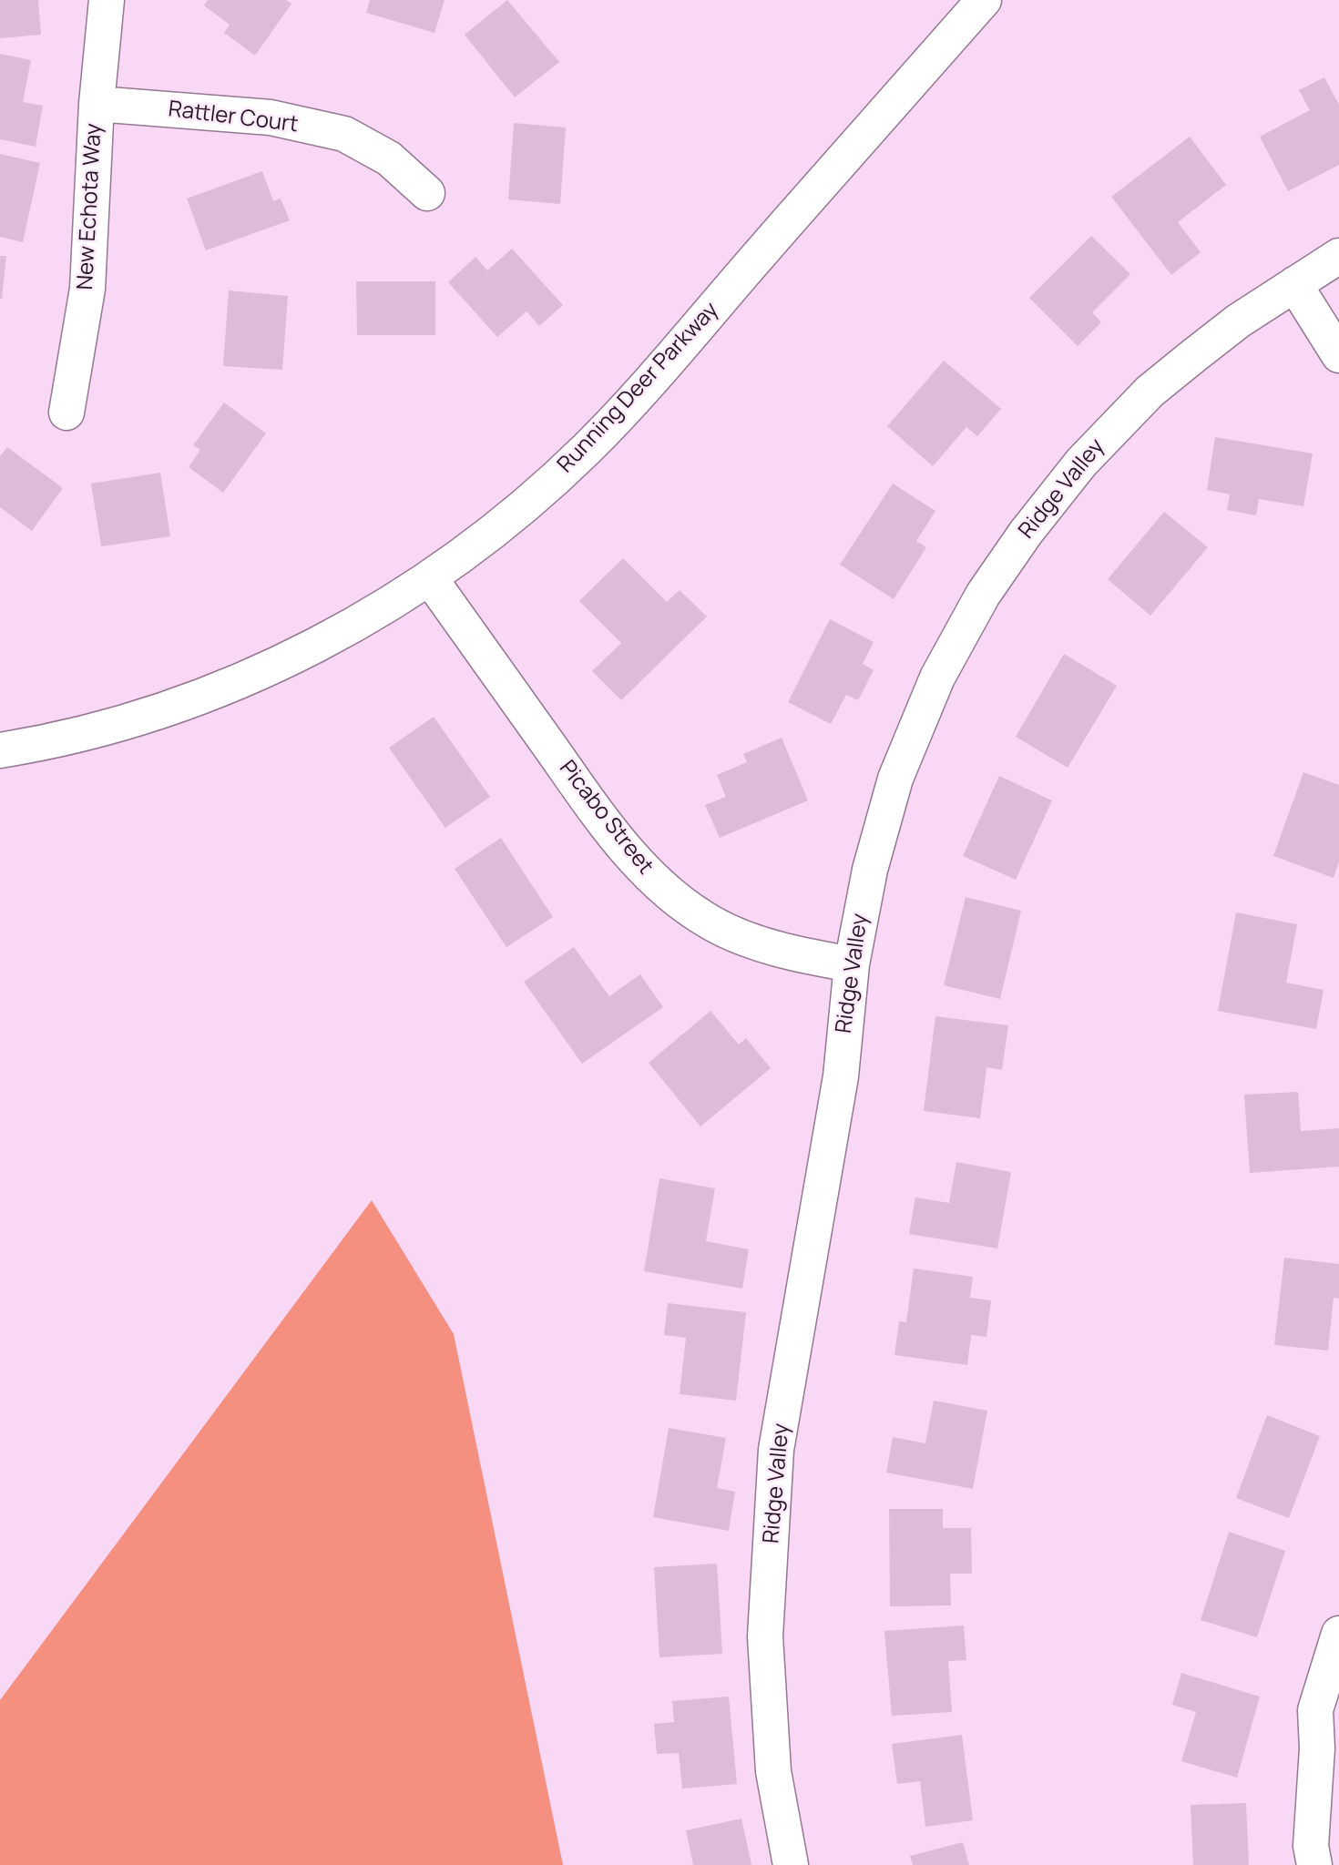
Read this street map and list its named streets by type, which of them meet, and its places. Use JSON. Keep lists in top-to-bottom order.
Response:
{
  "streets": {
    "street": [
      "Rattler Court",
      "New Echota Way",
      "Running Deer Parkway",
      "Ridge Valley",
      "Picabo Street"
    ]
  },
  "crossings": [
    ["Rattler Court", "New Echota Way"],
    ["Running Deer Parkway", "Picabo Street"],
    ["Ridge Valley", "Picabo Street"]
  ]
}
